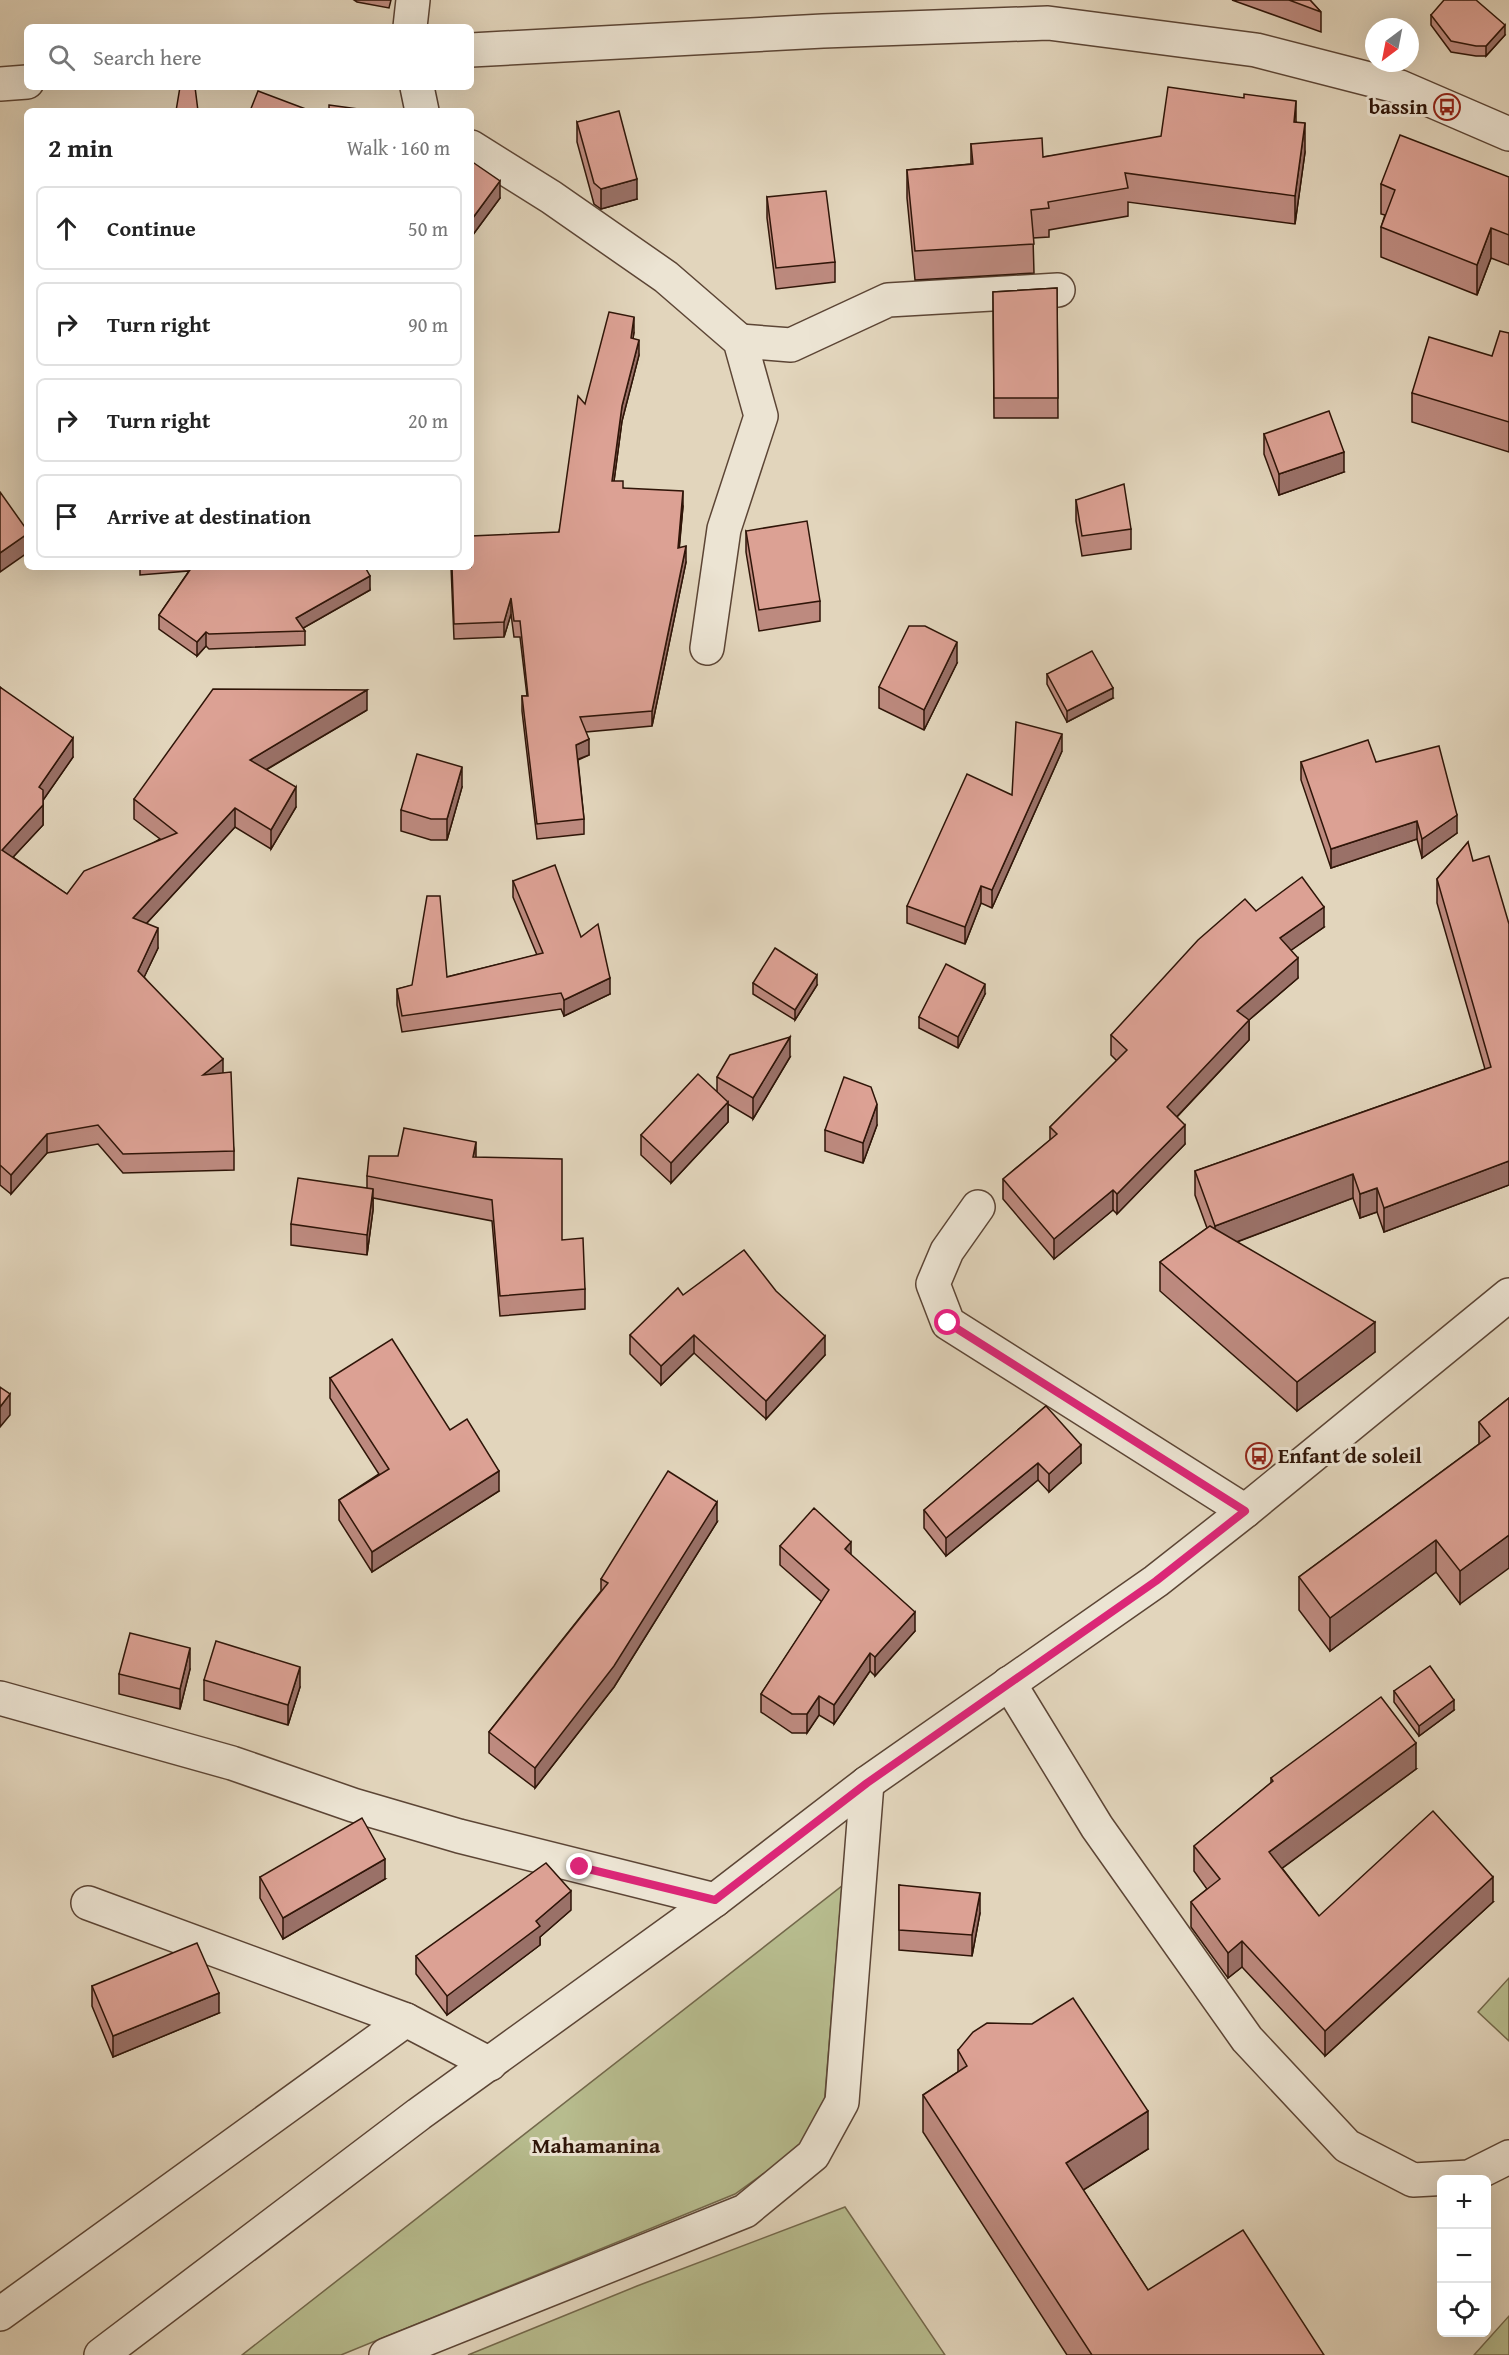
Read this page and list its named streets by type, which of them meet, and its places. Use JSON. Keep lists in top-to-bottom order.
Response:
{
  "districts": ["Mahamanina"],
  "places": {
    "bus stop": ["bassin", "Enfant de soleil"]
  },
  "north": "bottom left",
  "page": {
    "search": "Search here",
    "heading": ["2 min", "Walk · 160 m"],
    "list": [
      ["Continue", "50 m"],
      ["Turn right", "90 m"],
      ["Turn right", "20 m"],
      "Arrive at destination"
    ],
    "map_buttons": ["+", "−"]
  }
}
